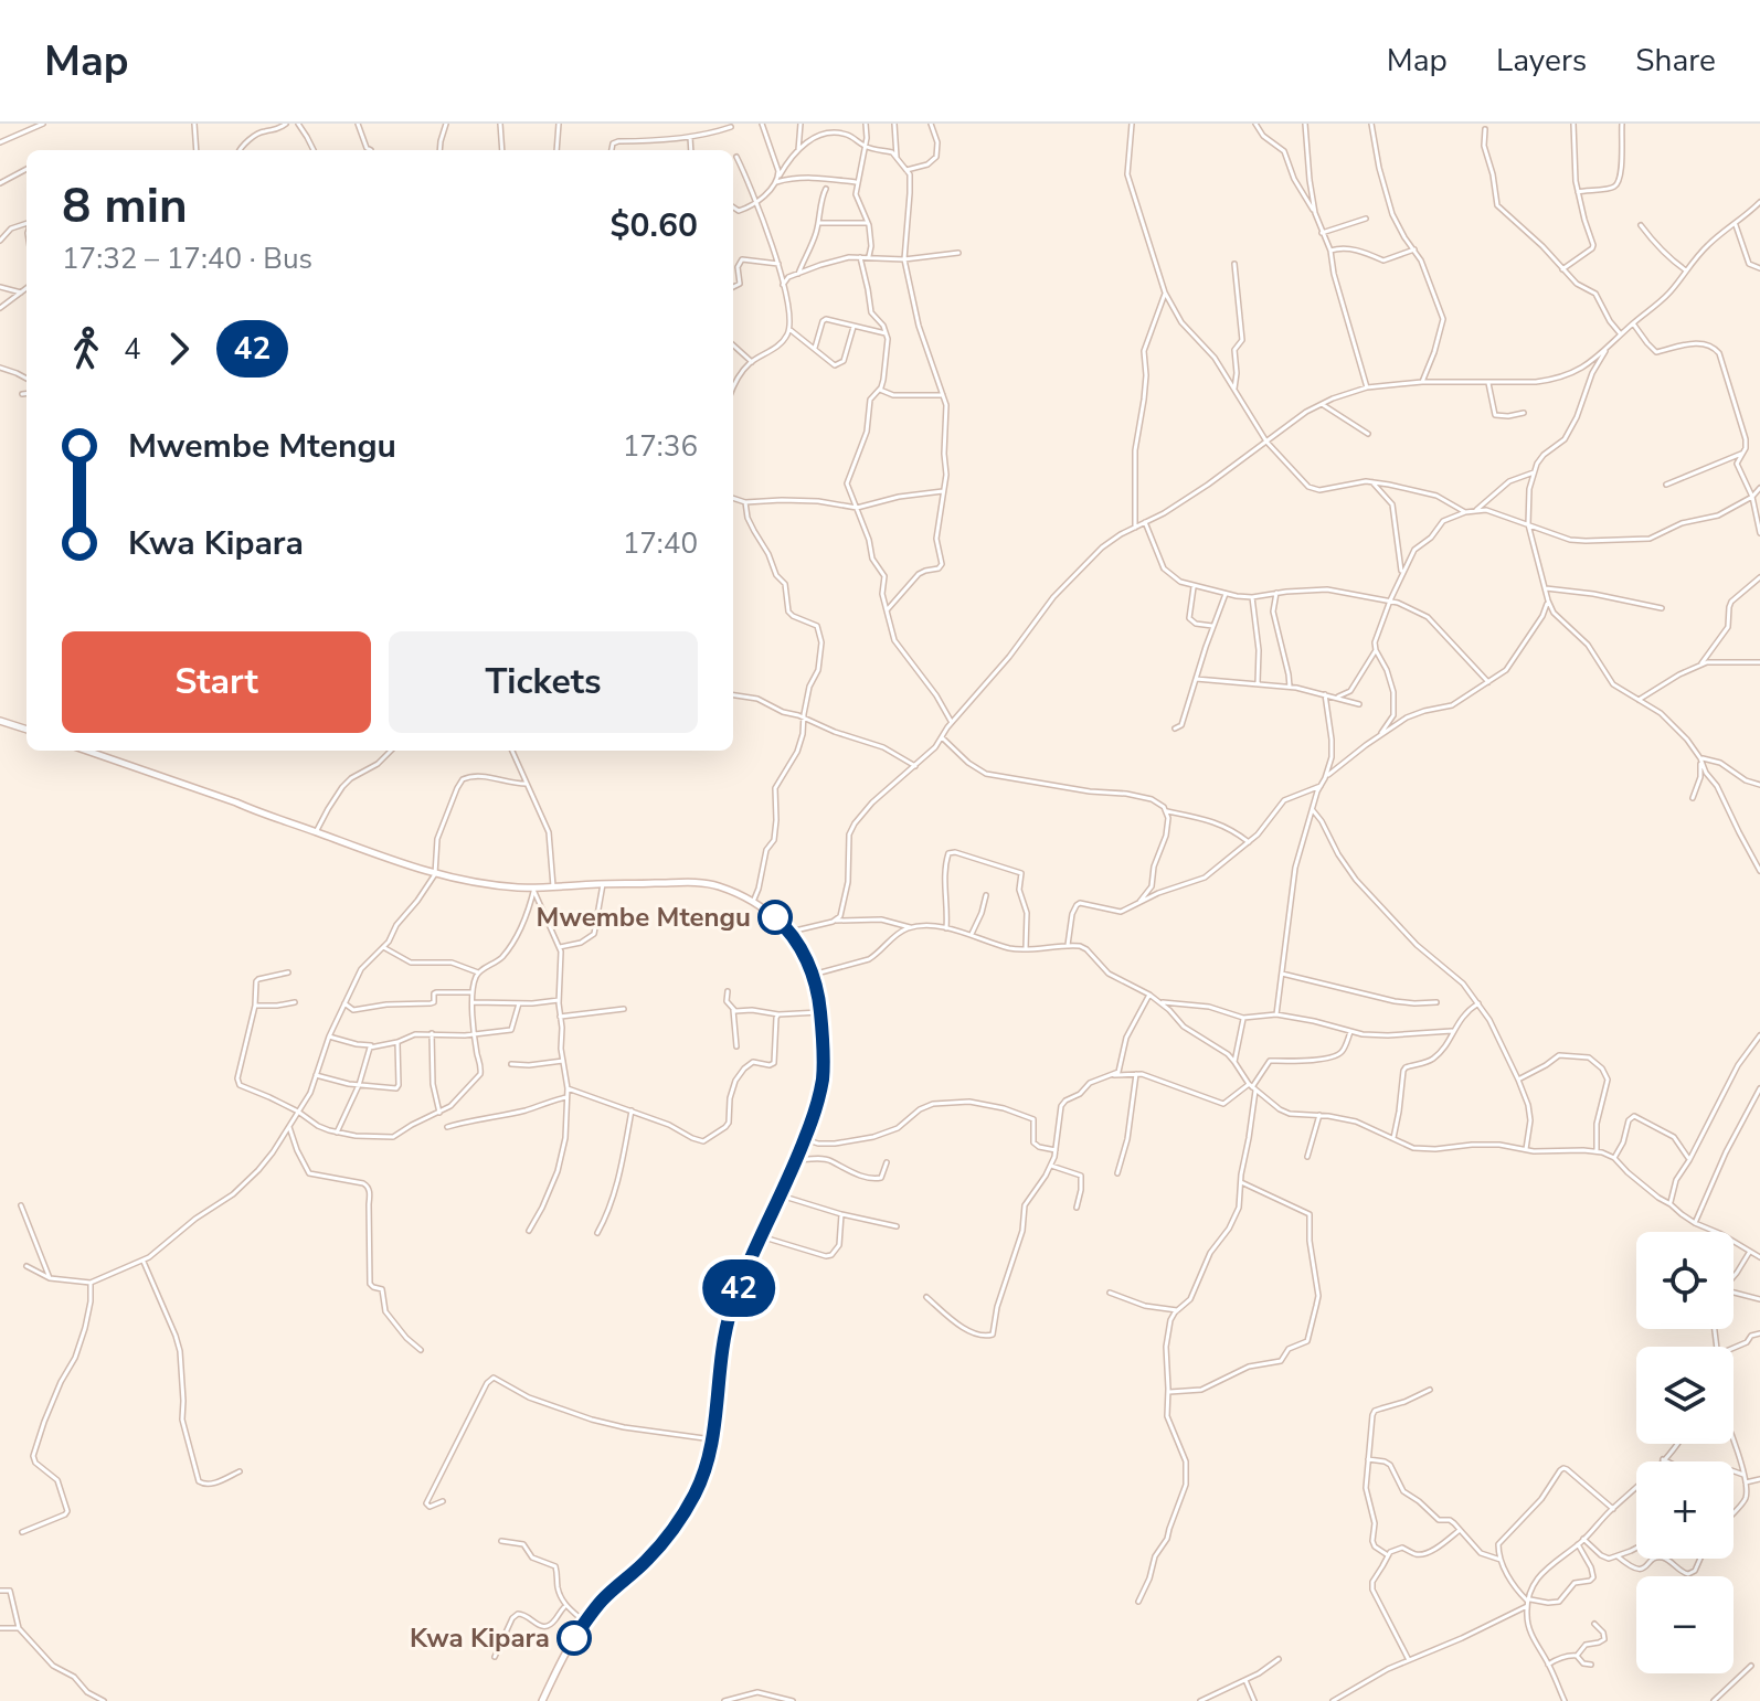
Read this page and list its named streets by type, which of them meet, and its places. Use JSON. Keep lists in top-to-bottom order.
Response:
{
  "places": ["Mwembe Mtengu", "Kwa Kipara"],
  "lines": ["bus line 42"],
  "page": {
    "header": "Map",
    "nav": ["Map", "Layers", "Share"],
    "on_map": "42",
    "heading": ["8 min", "17:32 – 17:40 · Bus", "$0.60"],
    "legs": ["4", "42"],
    "list": [
      {
        "name": "Mwembe Mtengu",
        "value": "17:36"
      },
      {
        "name": "Kwa Kipara",
        "value": "17:40"
      }
    ],
    "buttons": ["Start", "Tickets"],
    "map_buttons": ["+", "−"]
  }
}
